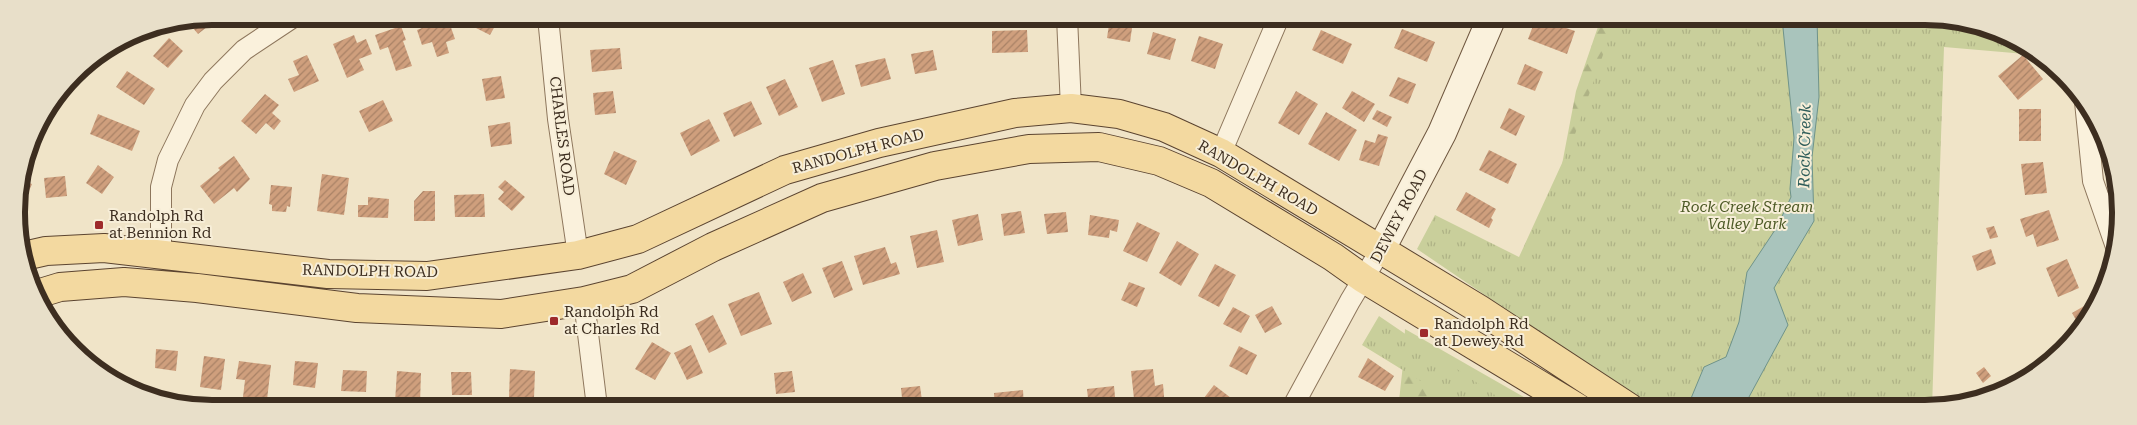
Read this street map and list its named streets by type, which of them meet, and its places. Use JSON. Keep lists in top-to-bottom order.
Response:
{
  "streets": {
    "main road": ["RANDOLPH ROAD"],
    "street": ["CHARLES ROAD", "DEWEY ROAD"]
  },
  "crossings": [
    ["CHARLES ROAD", "RANDOLPH ROAD"],
    ["RANDOLPH ROAD", "DEWEY ROAD"]
  ],
  "water": ["Rock Creek"],
  "parks": ["Rock Creek Stream Valley Park"],
  "places": {
    "transit": ["Randolph Rd at Bennion Rd", "Randolph Rd at Charles Rd", "Randolph Rd at Dewey Rd"]
  }
}
